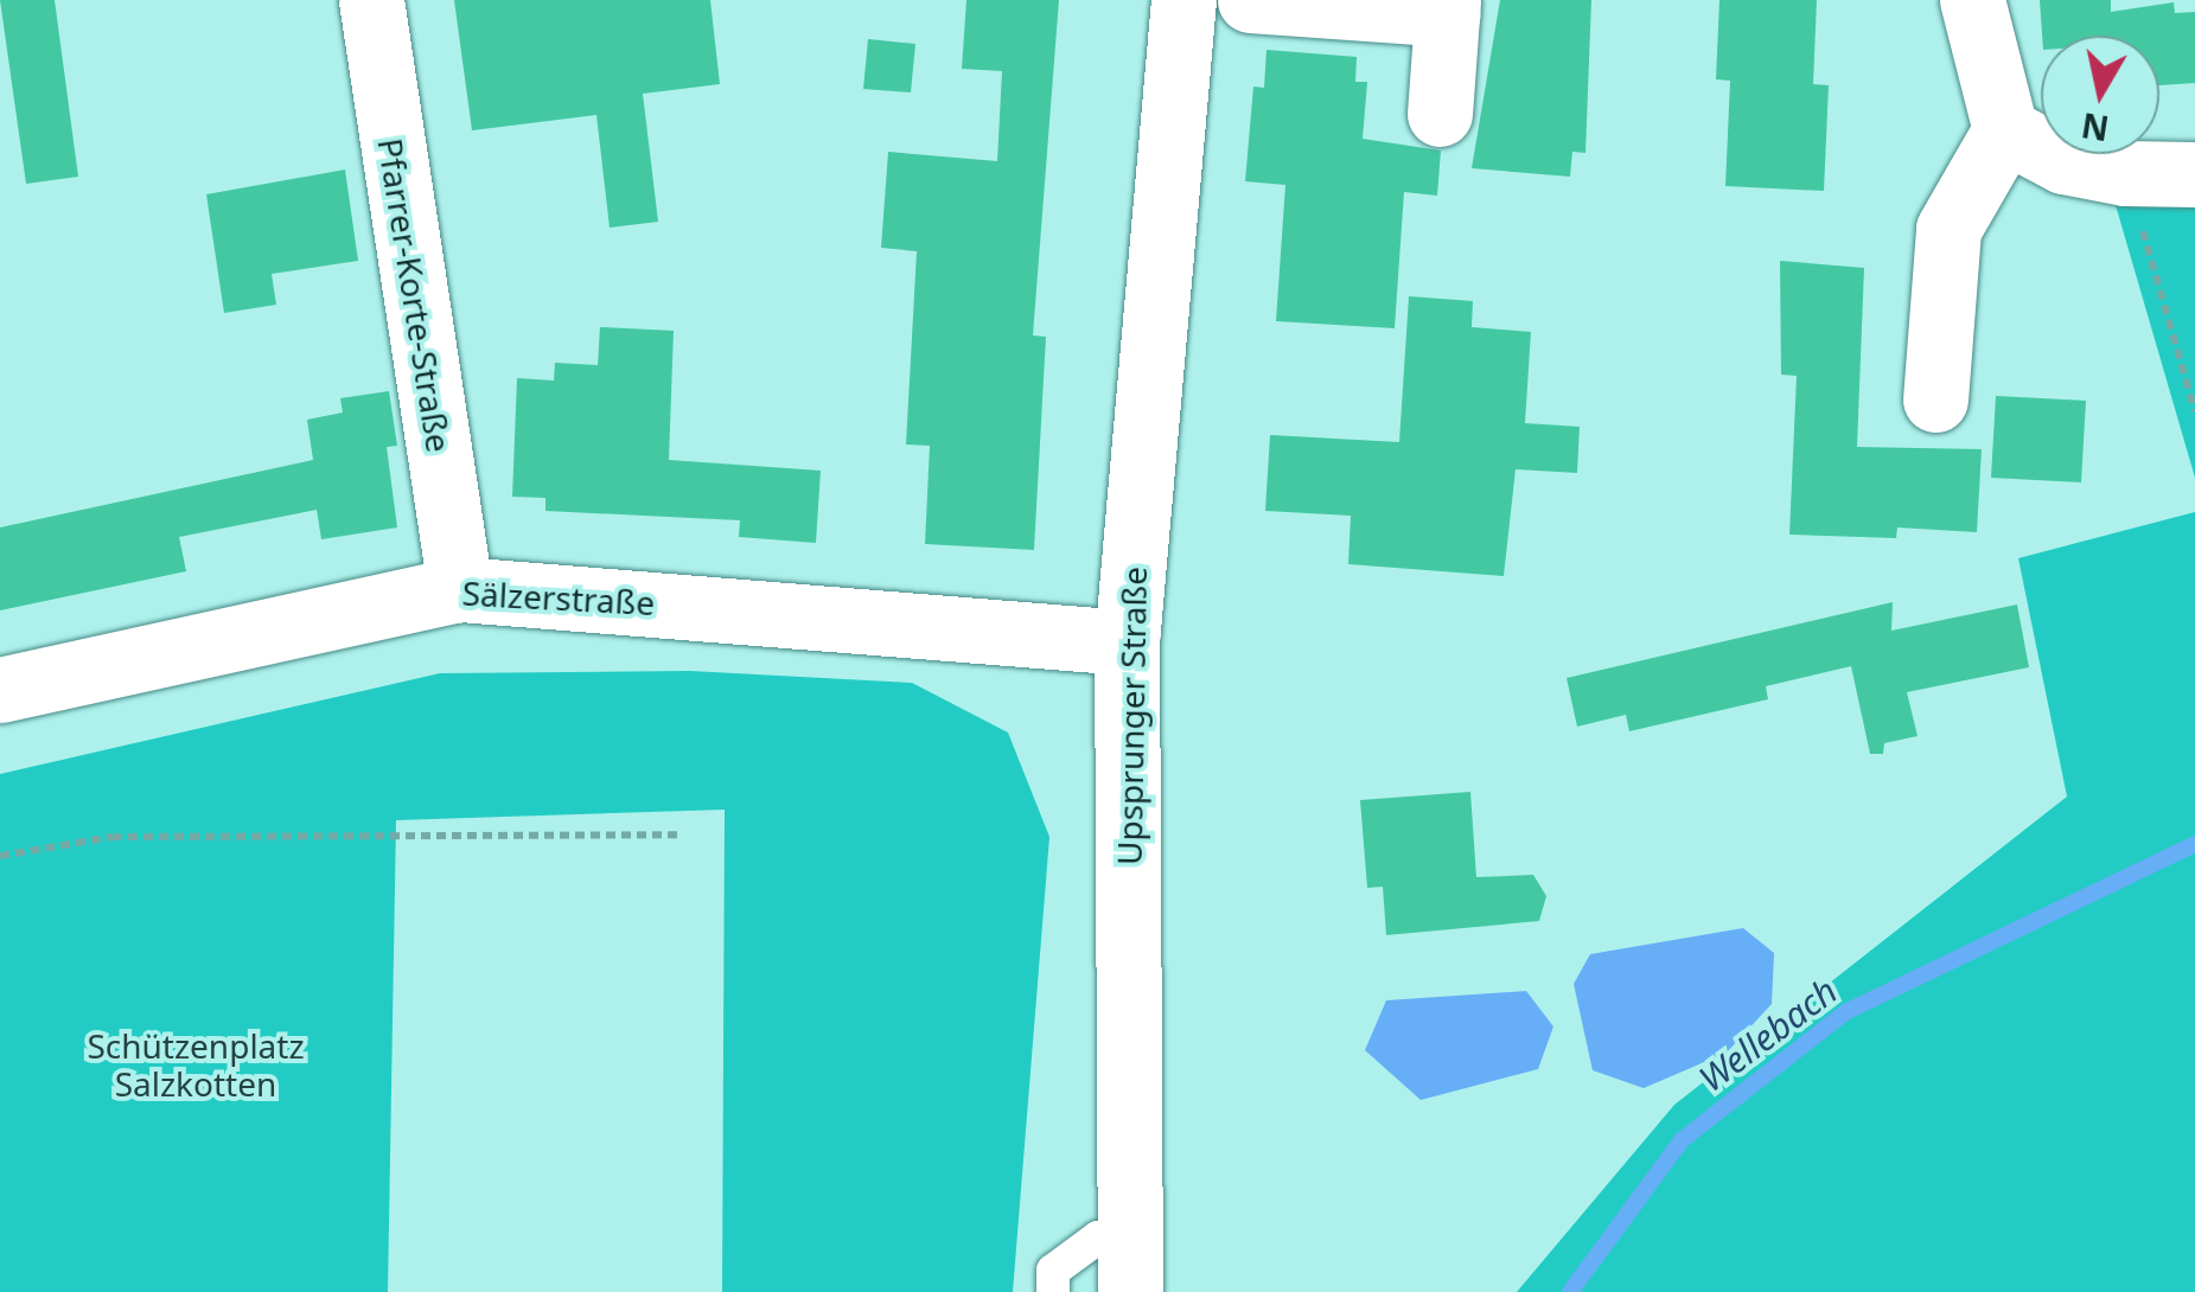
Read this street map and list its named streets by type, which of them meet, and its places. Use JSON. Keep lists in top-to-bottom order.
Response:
{
  "streets": {
    "street": ["Pfarrer-Korte-Straße", "Sälzerstraße", "Upsprunger Straße"]
  },
  "crossings": [
    ["Pfarrer-Korte-Straße", "Sälzerstraße"],
    ["Sälzerstraße", "Upsprunger Straße"]
  ],
  "water": ["Wellebach"],
  "parks": ["Schützenplatz Salzkotten"],
  "north": "bottom"
}
